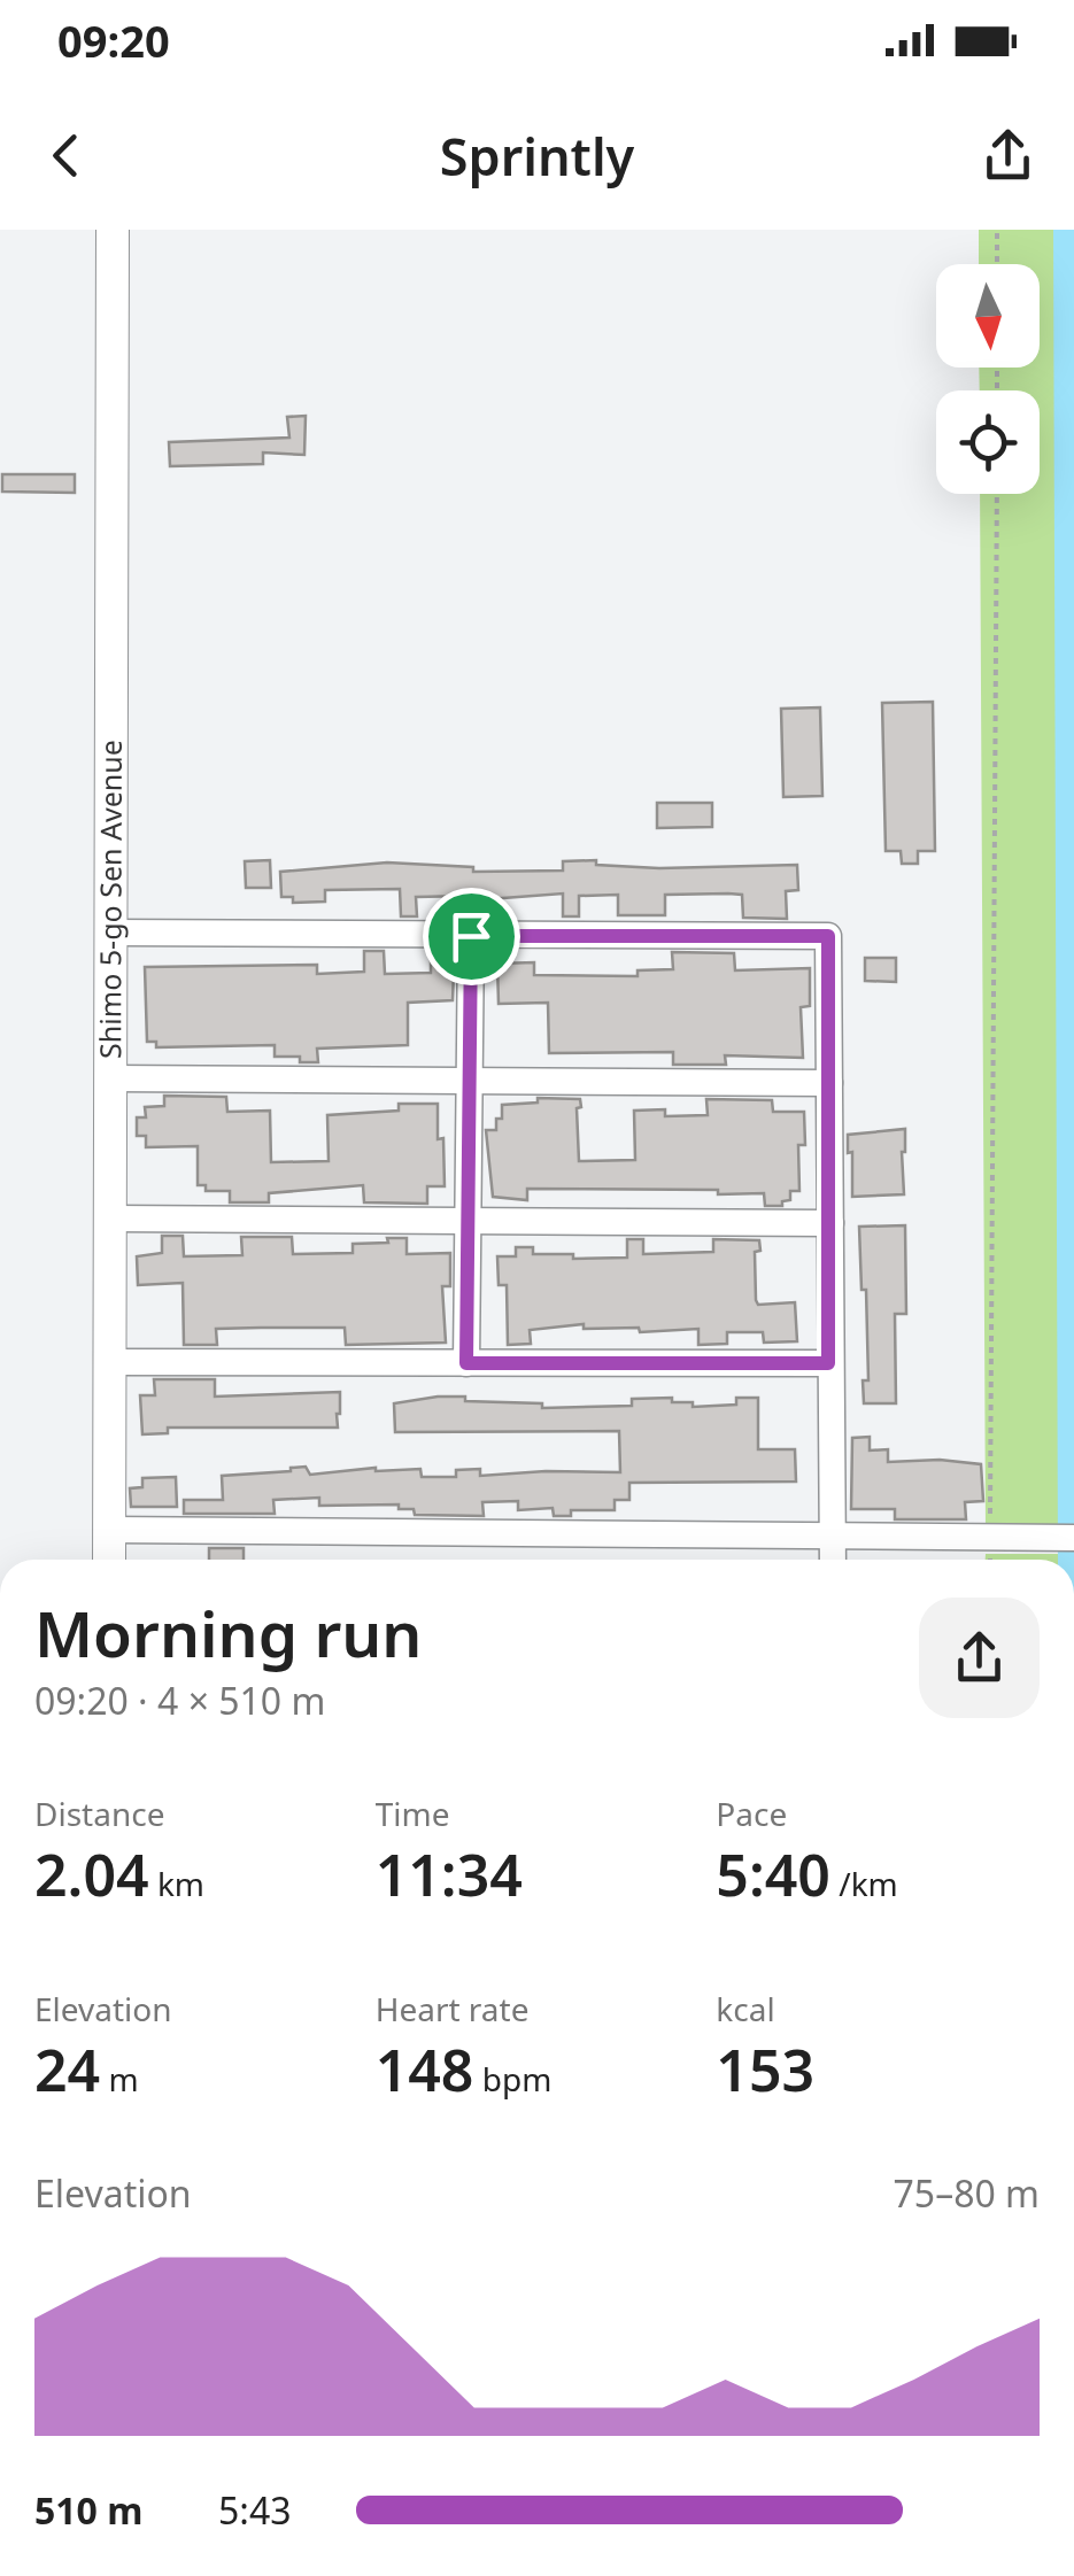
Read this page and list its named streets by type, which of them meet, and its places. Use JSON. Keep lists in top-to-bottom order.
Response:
{
  "streets": {
    "street": ["Shimo 5-go Sen Avenue"]
  },
  "north": "bottom",
  "page": {
    "status": "09:20",
    "header": "Sprintly",
    "heading": ["Morning run", "09:20 · 4 × 510 m"],
    "stats": [
      ["Distance", "2.04 km"],
      ["Time", "11:34"],
      ["Pace", "5:40 /km"],
      ["Elevation", "24 m"],
      ["Heart rate", "148 bpm"],
      ["kcal", "153"]
    ],
    "chart": ["Elevation", "75–80 m"],
    "list": [
      {
        "name": "510 m",
        "note": "5:43"
      }
    ]
  }
}
